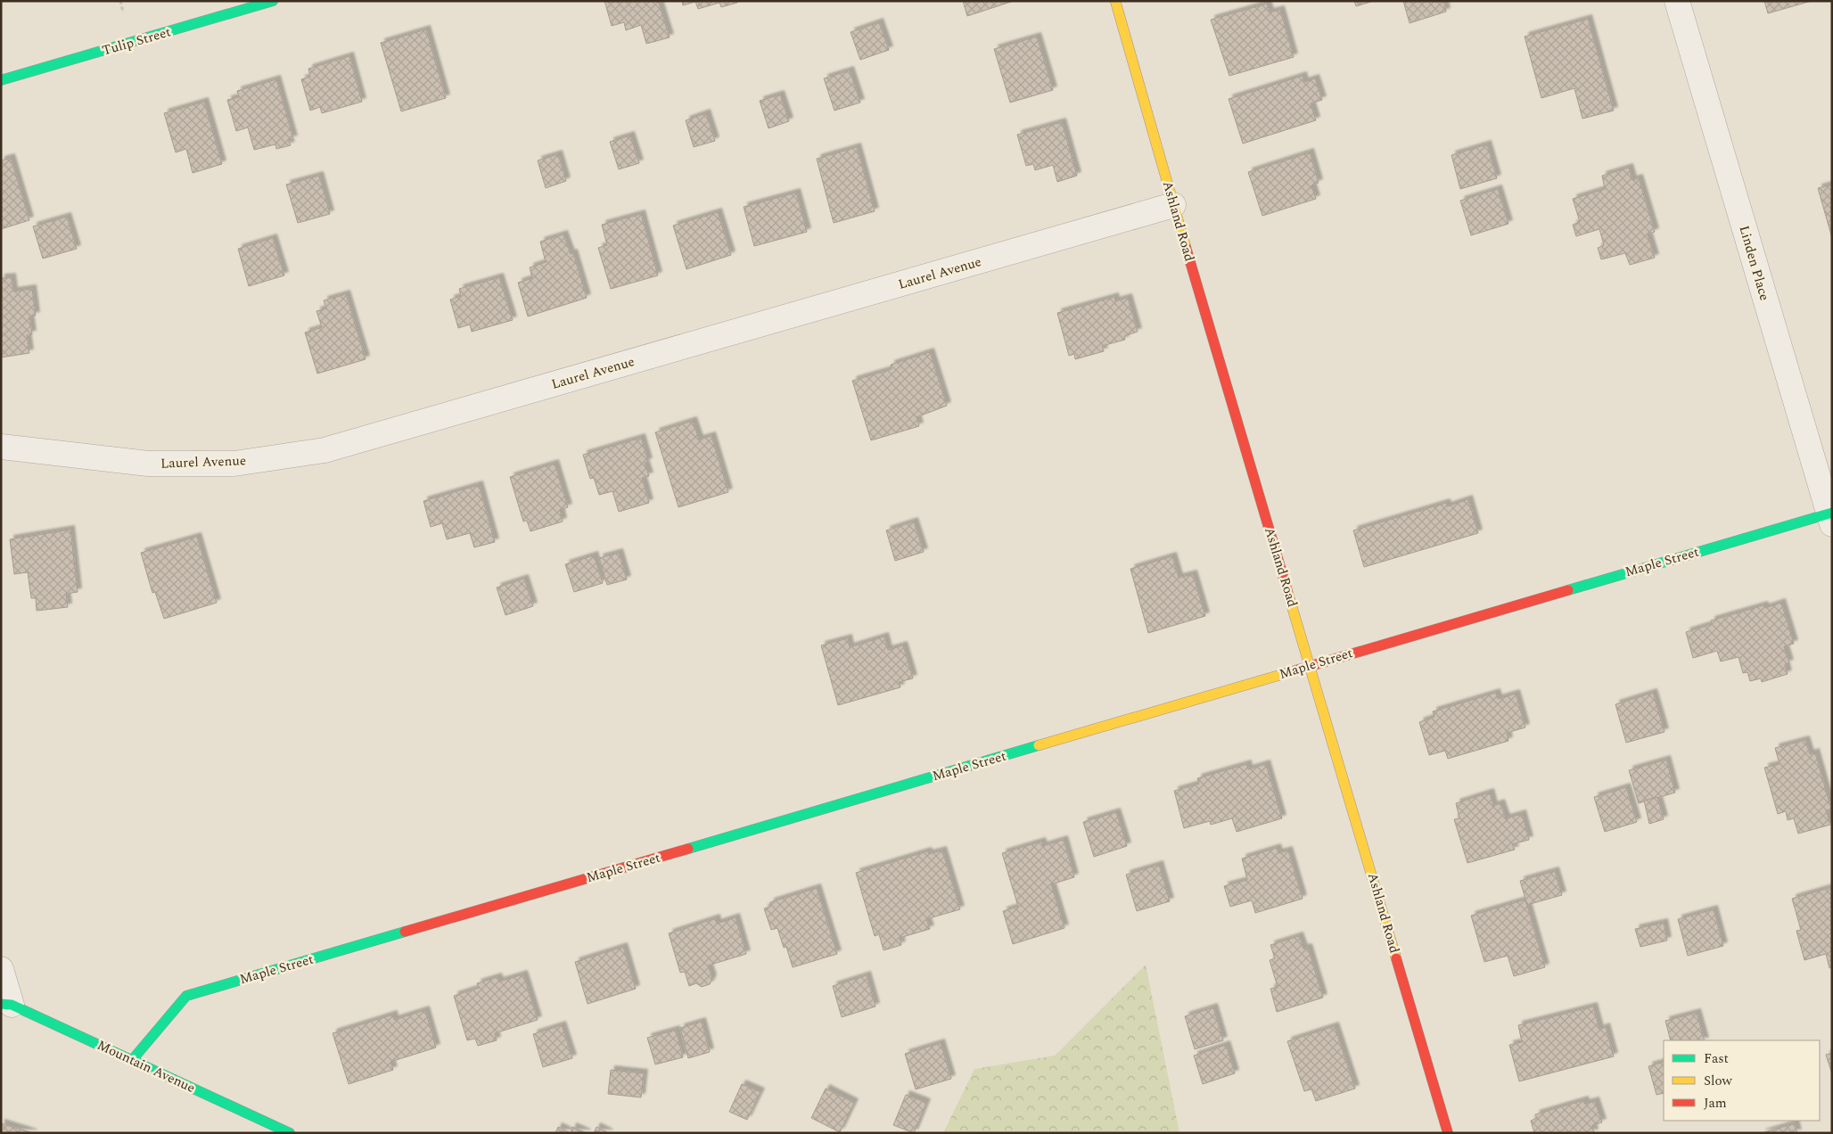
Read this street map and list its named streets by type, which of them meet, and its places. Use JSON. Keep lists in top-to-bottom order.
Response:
{
  "streets": {
    "street": [
      "Tulip Street",
      "Ashland Road",
      "Linden Place",
      "Laurel Avenue",
      "Maple Street",
      "Mountain Avenue"
    ]
  },
  "crossings": [
    ["Ashland Road", "Laurel Avenue"],
    ["Ashland Road", "Maple Street"],
    ["Linden Place", "Maple Street"],
    ["Maple Street", "Mountain Avenue"]
  ],
  "legend": ["Fast", "Slow", "Jam"]
}
